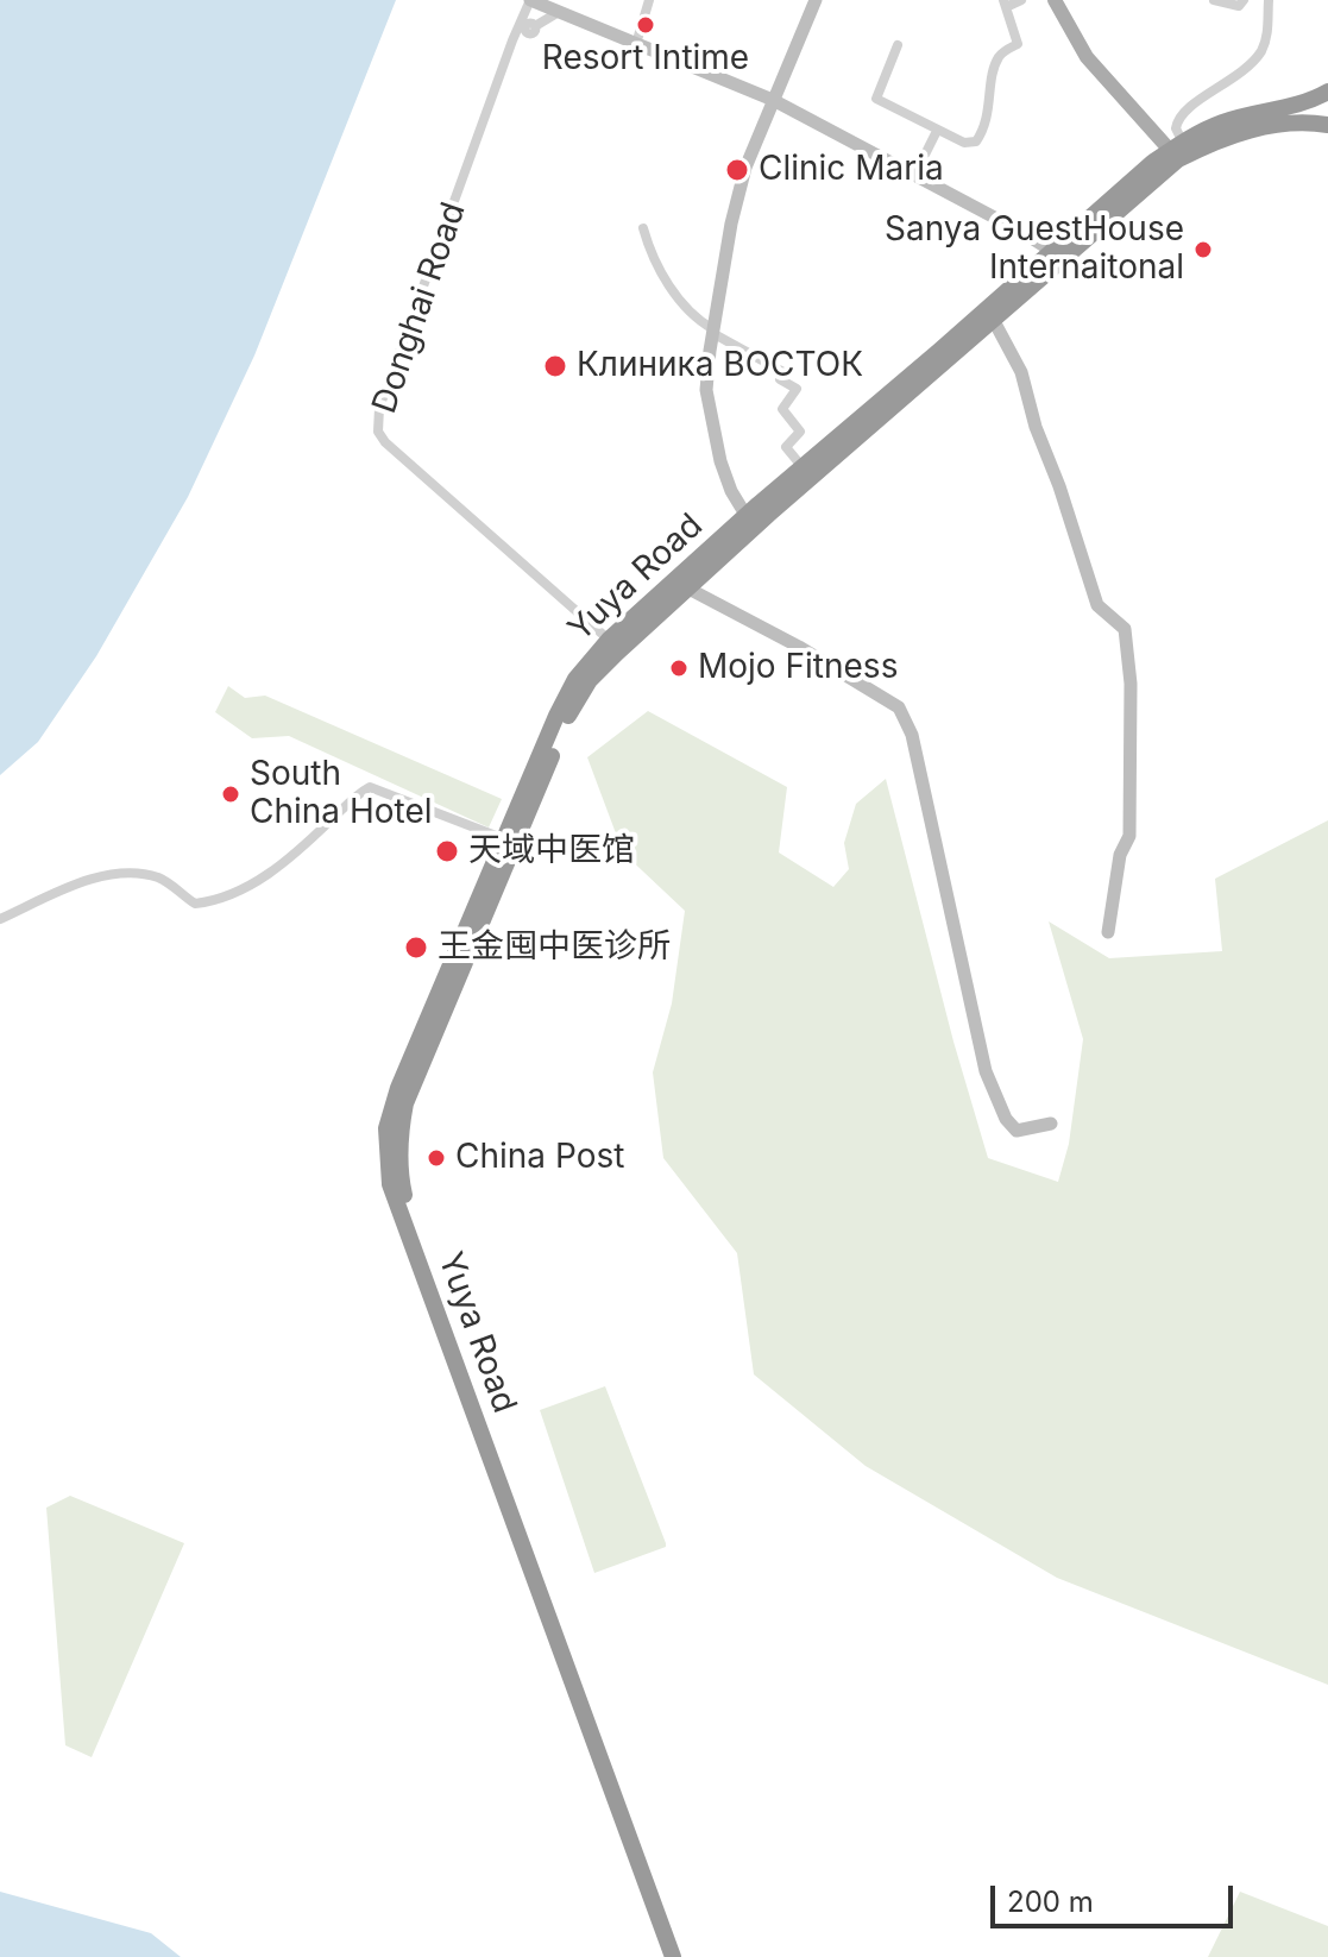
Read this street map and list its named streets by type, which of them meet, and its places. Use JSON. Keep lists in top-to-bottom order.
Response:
{
  "streets": {
    "highway": ["Yuya Road"],
    "street": ["Donghai Road"]
  },
  "crossings": [
    ["Donghai Road", "Yuya Road"]
  ],
  "places": [
    "Resort Intime",
    "Clinic Maria",
    "Sanya GuestHouse Internaitonal",
    "Клиника ВОСТОК",
    "Mojo Fitness",
    "South China Hotel",
    "天域中医馆",
    "王金囤中医诊所",
    "China Post"
  ],
  "scale_bar": "200 m"
}
